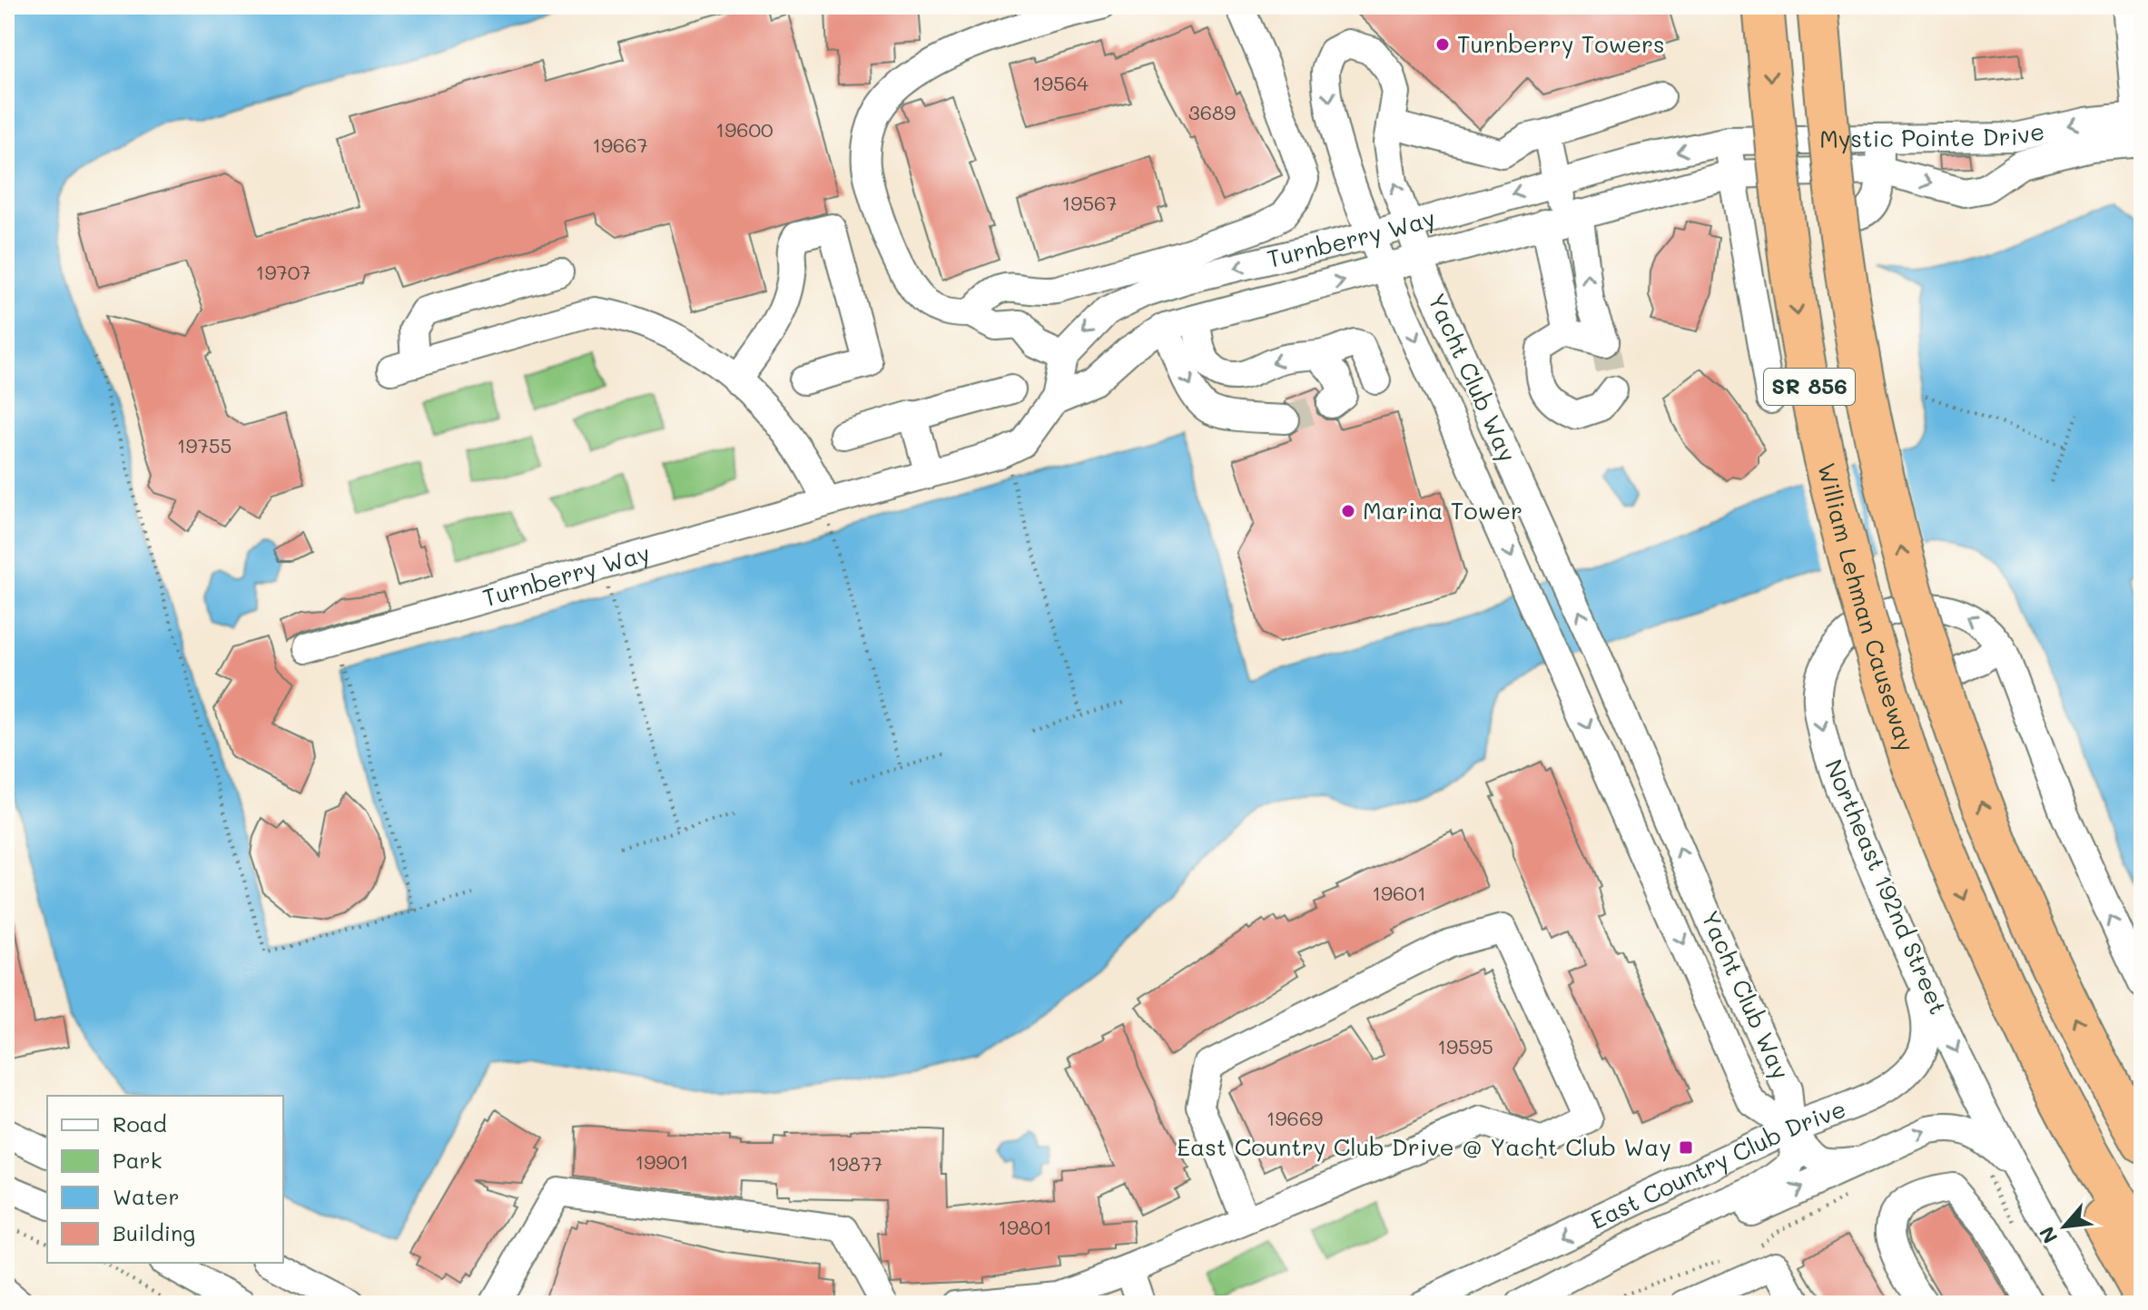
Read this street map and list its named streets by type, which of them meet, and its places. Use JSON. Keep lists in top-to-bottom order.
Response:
{
  "streets": {
    "highway": ["SR 856", "William Lehman Causeway"],
    "street": [
      "Mystic Pointe Drive",
      "Turnberry Way",
      "Yacht Club Way",
      "Northeast 192nd Street",
      "East Country Club Drive"
    ]
  },
  "crossings": [
    ["Mystic Pointe Drive", "Turnberry Way"],
    ["Turnberry Way", "Yacht Club Way"],
    ["Yacht Club Way", "East Country Club Drive"],
    ["Northeast 192nd Street", "East Country Club Drive"]
  ],
  "places": {
    "other": ["Turnberry Towers", "Marina Tower"],
    "transit": ["East Country Club Drive @ Yacht Club Way"]
  },
  "house_numbers": [
    "19564",
    "3689",
    "19600",
    "19667",
    "19567",
    "19707",
    "19755",
    "19601",
    "19595",
    "19669",
    "19901",
    "19877",
    "19801"
  ],
  "legend": [
    "Road",
    "Park",
    "Water",
    "Building"
  ],
  "north": "bottom left"
}
